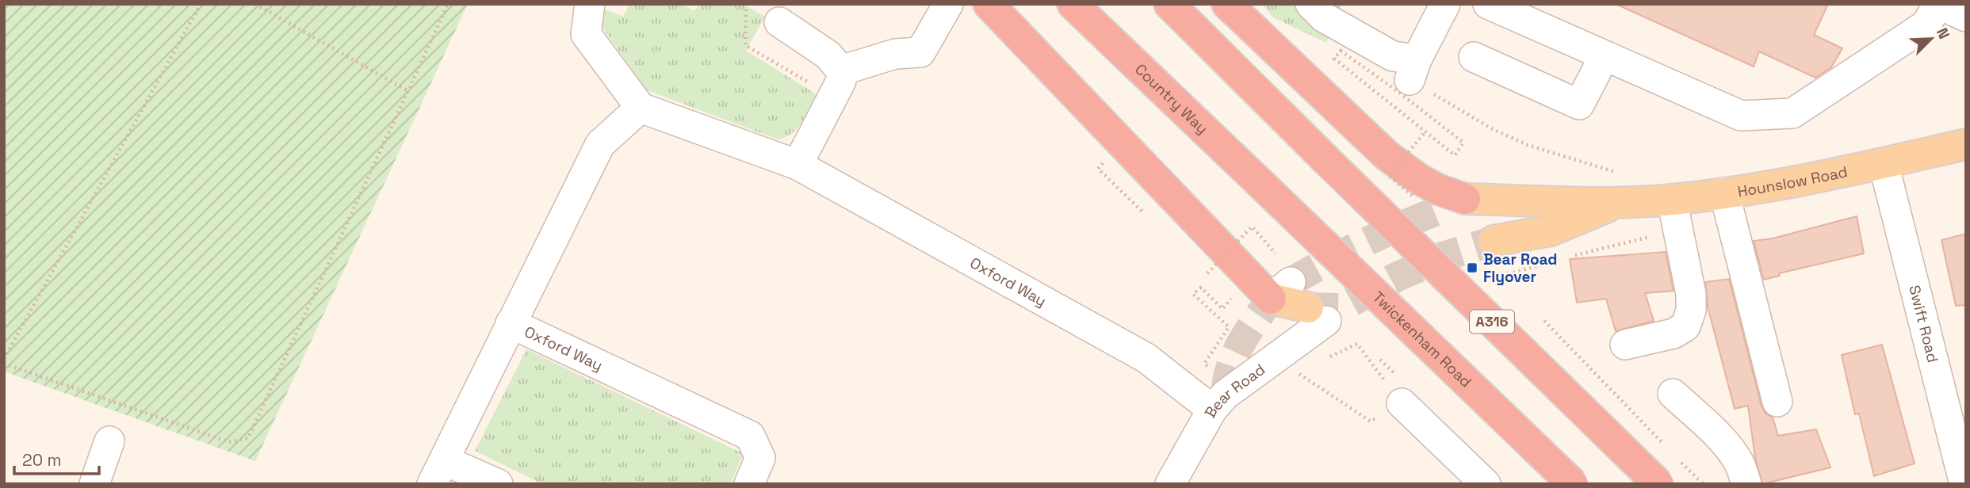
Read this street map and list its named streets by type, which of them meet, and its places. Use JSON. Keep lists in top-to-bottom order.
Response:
{
  "streets": {
    "highway": ["Country Way", "A316", "Twickenham Road"],
    "main road": ["Hounslow Road"],
    "street": ["Oxford Way", "Swift Road", "Bear Road"]
  },
  "crossings": [
    ["Country Way", "Twickenham Road"],
    ["Hounslow Road", "Swift Road"],
    ["Oxford Way", "Bear Road"]
  ],
  "places": {
    "transit": ["Bear Road Flyover"]
  },
  "scale_bar": "20 m",
  "north": "top right"
}
